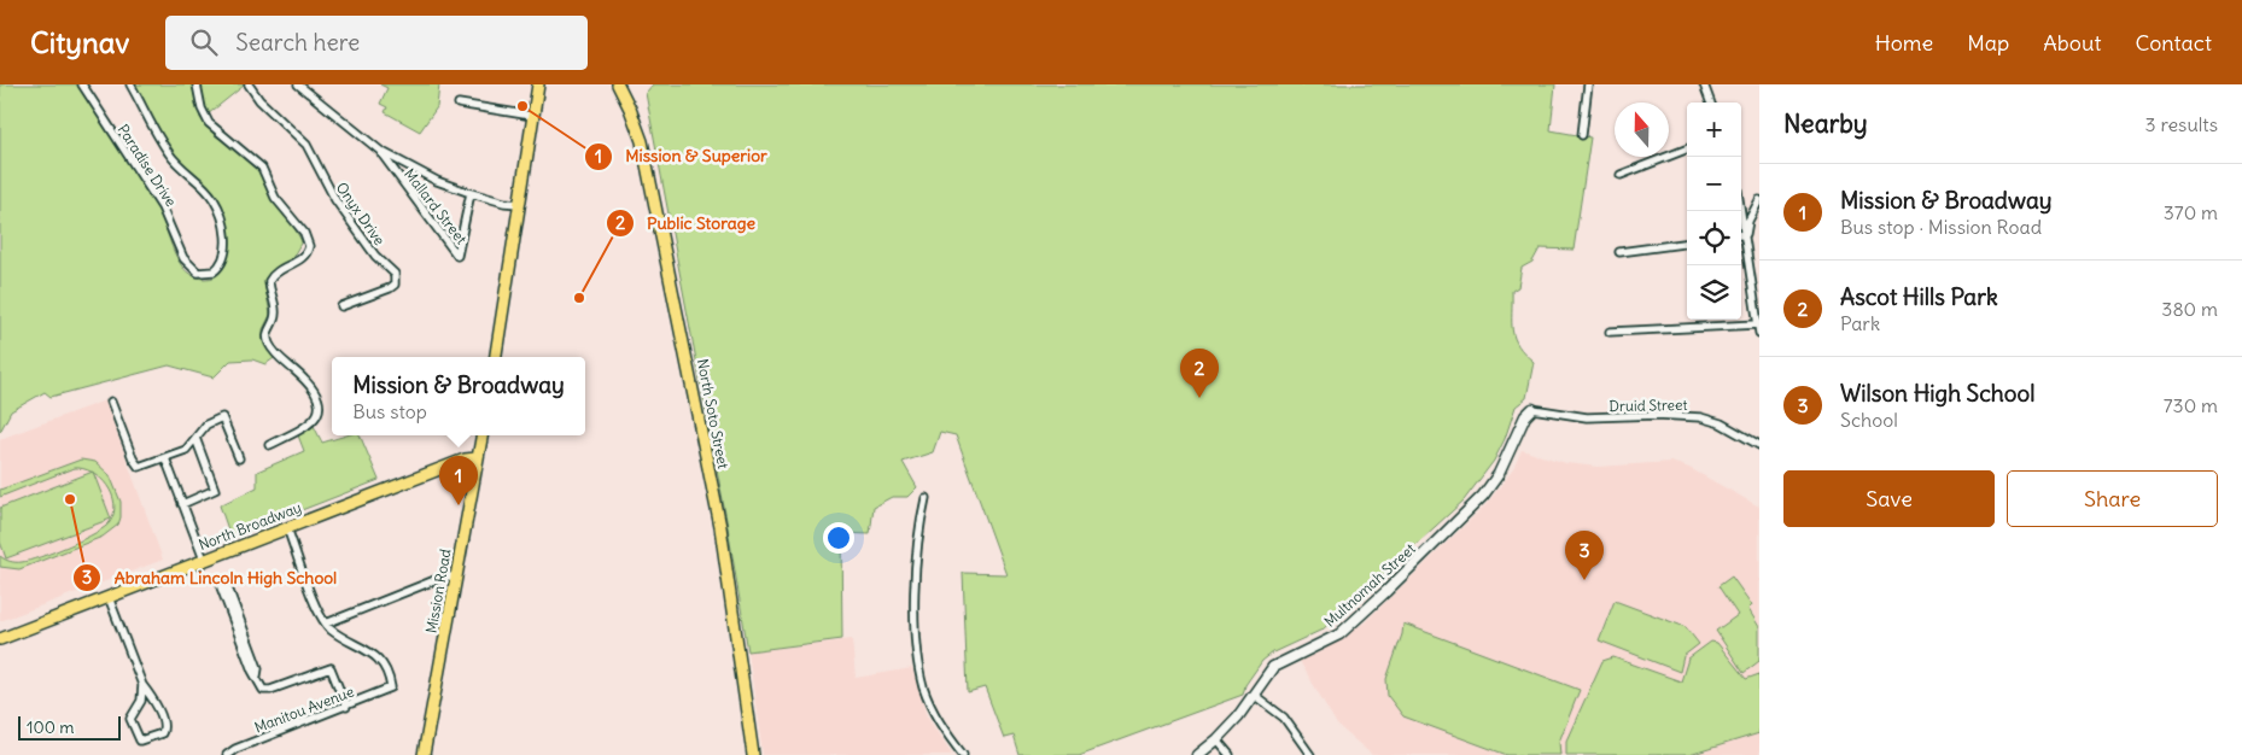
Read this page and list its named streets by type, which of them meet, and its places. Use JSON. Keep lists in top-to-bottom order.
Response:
{
  "streets": {
    "main road": ["North Soto Street", "North Broadway", "Mission Road"],
    "street": [
      "Paradise Drive",
      "Mallard Street",
      "Onyx Drive",
      "Druid Street",
      "Multnomah Street",
      "Manitou Avenue"
    ]
  },
  "crossings": [
    ["Druid Street", "Multnomah Street"],
    ["North Broadway", "Mission Road"]
  ],
  "places": ["Mission & Superior", "Public Storage", "Abraham Lincoln High School"],
  "scale_bar": "100 m",
  "north": "top",
  "page": {
    "header": "Citynav",
    "search": "Search here",
    "nav": [
      "Home",
      "Map",
      "About",
      "Contact"
    ],
    "heading": ["Nearby", "3 results"],
    "map_buttons": ["+", "−"],
    "list": [
      {
        "mark": "1",
        "name": "Mission & Broadway",
        "note": "Bus stop · Mission Road",
        "value": "370 m"
      },
      {
        "mark": "2",
        "name": "Ascot Hills Park",
        "note": "Park",
        "value": "380 m"
      },
      {
        "mark": "3",
        "name": "Wilson High School",
        "note": "School",
        "value": "730 m"
      }
    ],
    "pins": ["2", "1", "3"],
    "popup": ["Mission & Broadway", "Bus stop"],
    "buttons": ["Save", "Share"],
    "scale": "100 m"
  }
}
